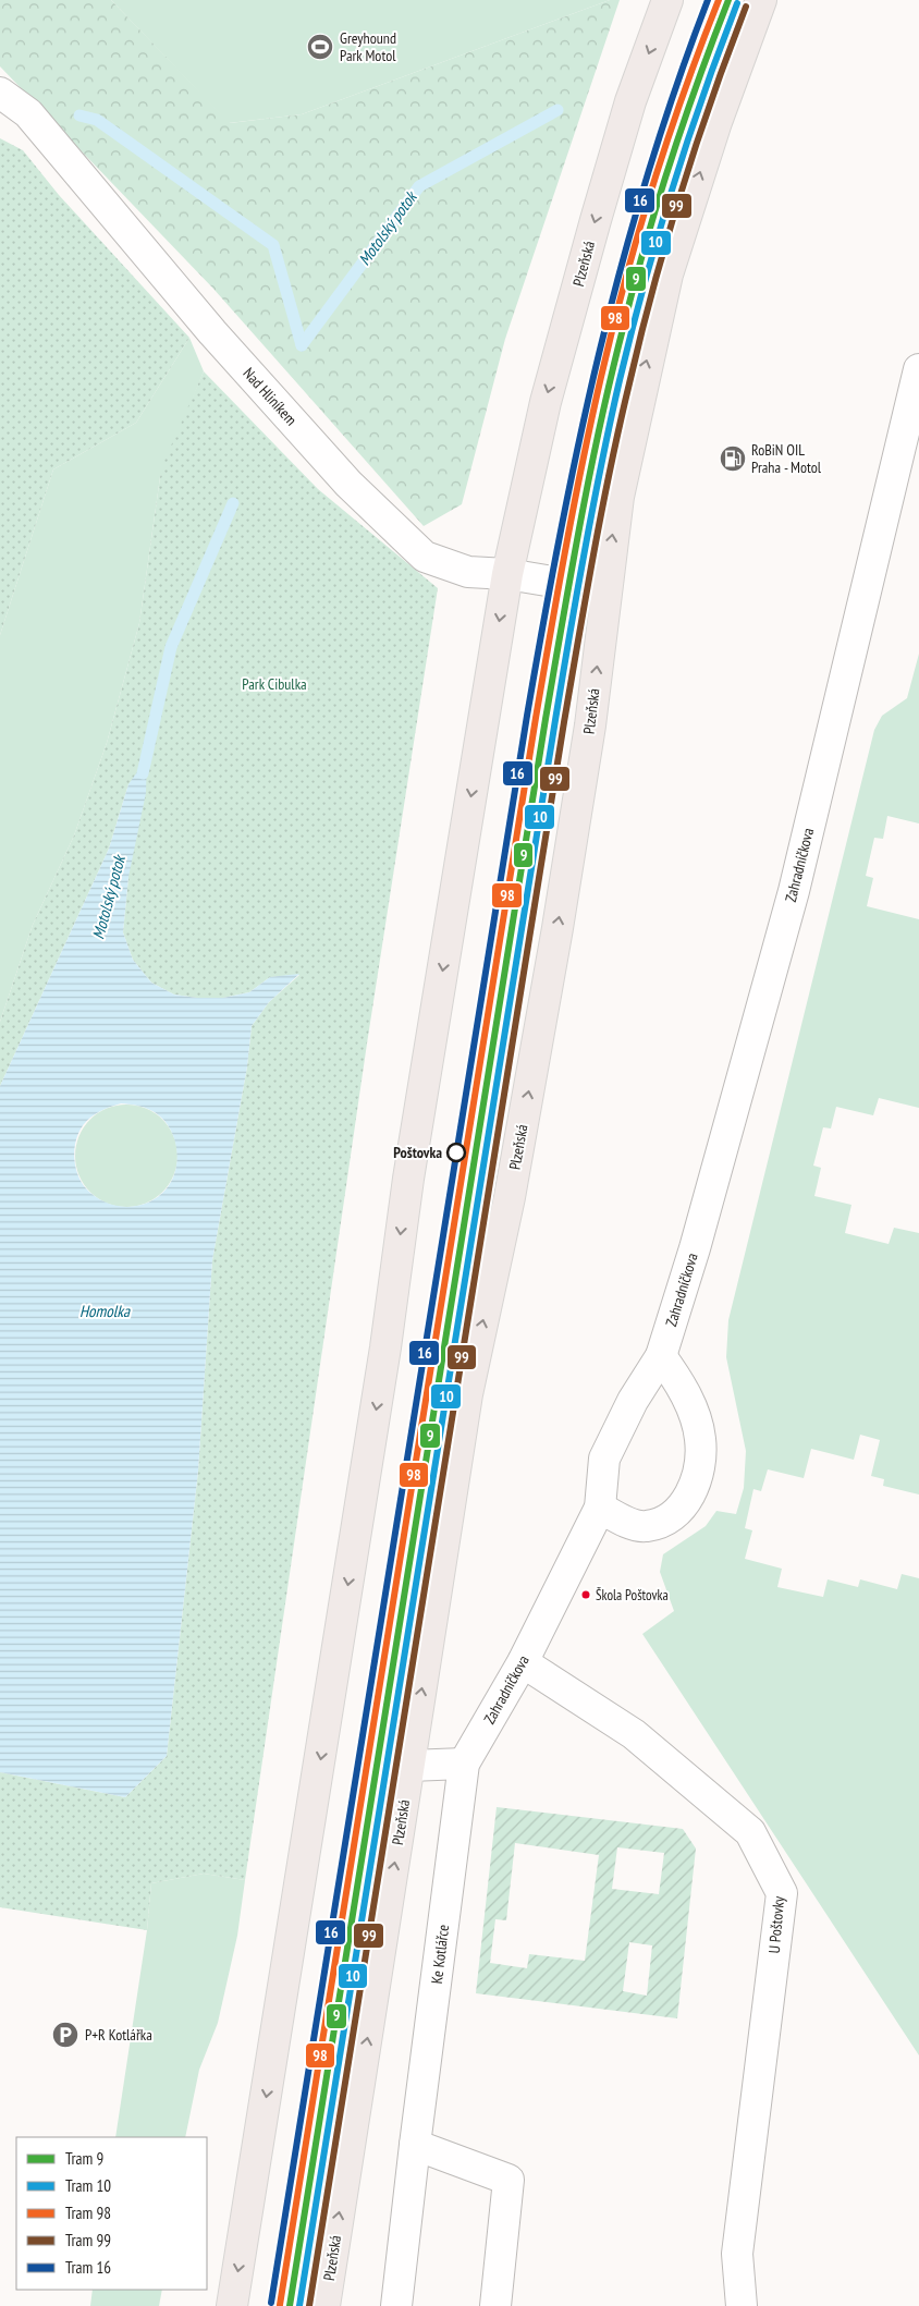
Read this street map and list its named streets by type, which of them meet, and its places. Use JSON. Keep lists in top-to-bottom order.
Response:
{
  "streets": {
    "main road": ["Plzeňská"],
    "street": [
      "Nad Hliníkem",
      "Zahradníčkova",
      "U Poštovky",
      "Ke Kotlářce"
    ]
  },
  "crossings": [
    ["Plzeňská", "Nad Hliníkem"],
    ["Zahradníčkova", "U Poštovky"],
    ["Zahradníčkova", "Ke Kotlářce"]
  ],
  "water": ["Motolský potok", "Homolka"],
  "parks": ["Park Cibulka"],
  "places": {
    "sports": ["Greyhound Park Motol"],
    "fuel station": ["RoBiN OIL Praha - Motol"],
    "other": ["Poštovka", "Škola Poštovka"],
    "parking": ["P+R Kotlářka"]
  },
  "lines": [
    "tram line 9",
    "tram line 98",
    "tram line 16",
    "tram line 10",
    "tram line 99"
  ],
  "legend": [
    "Tram 9",
    "Tram 10",
    "Tram 98",
    "Tram 99",
    "Tram 16"
  ]
}
